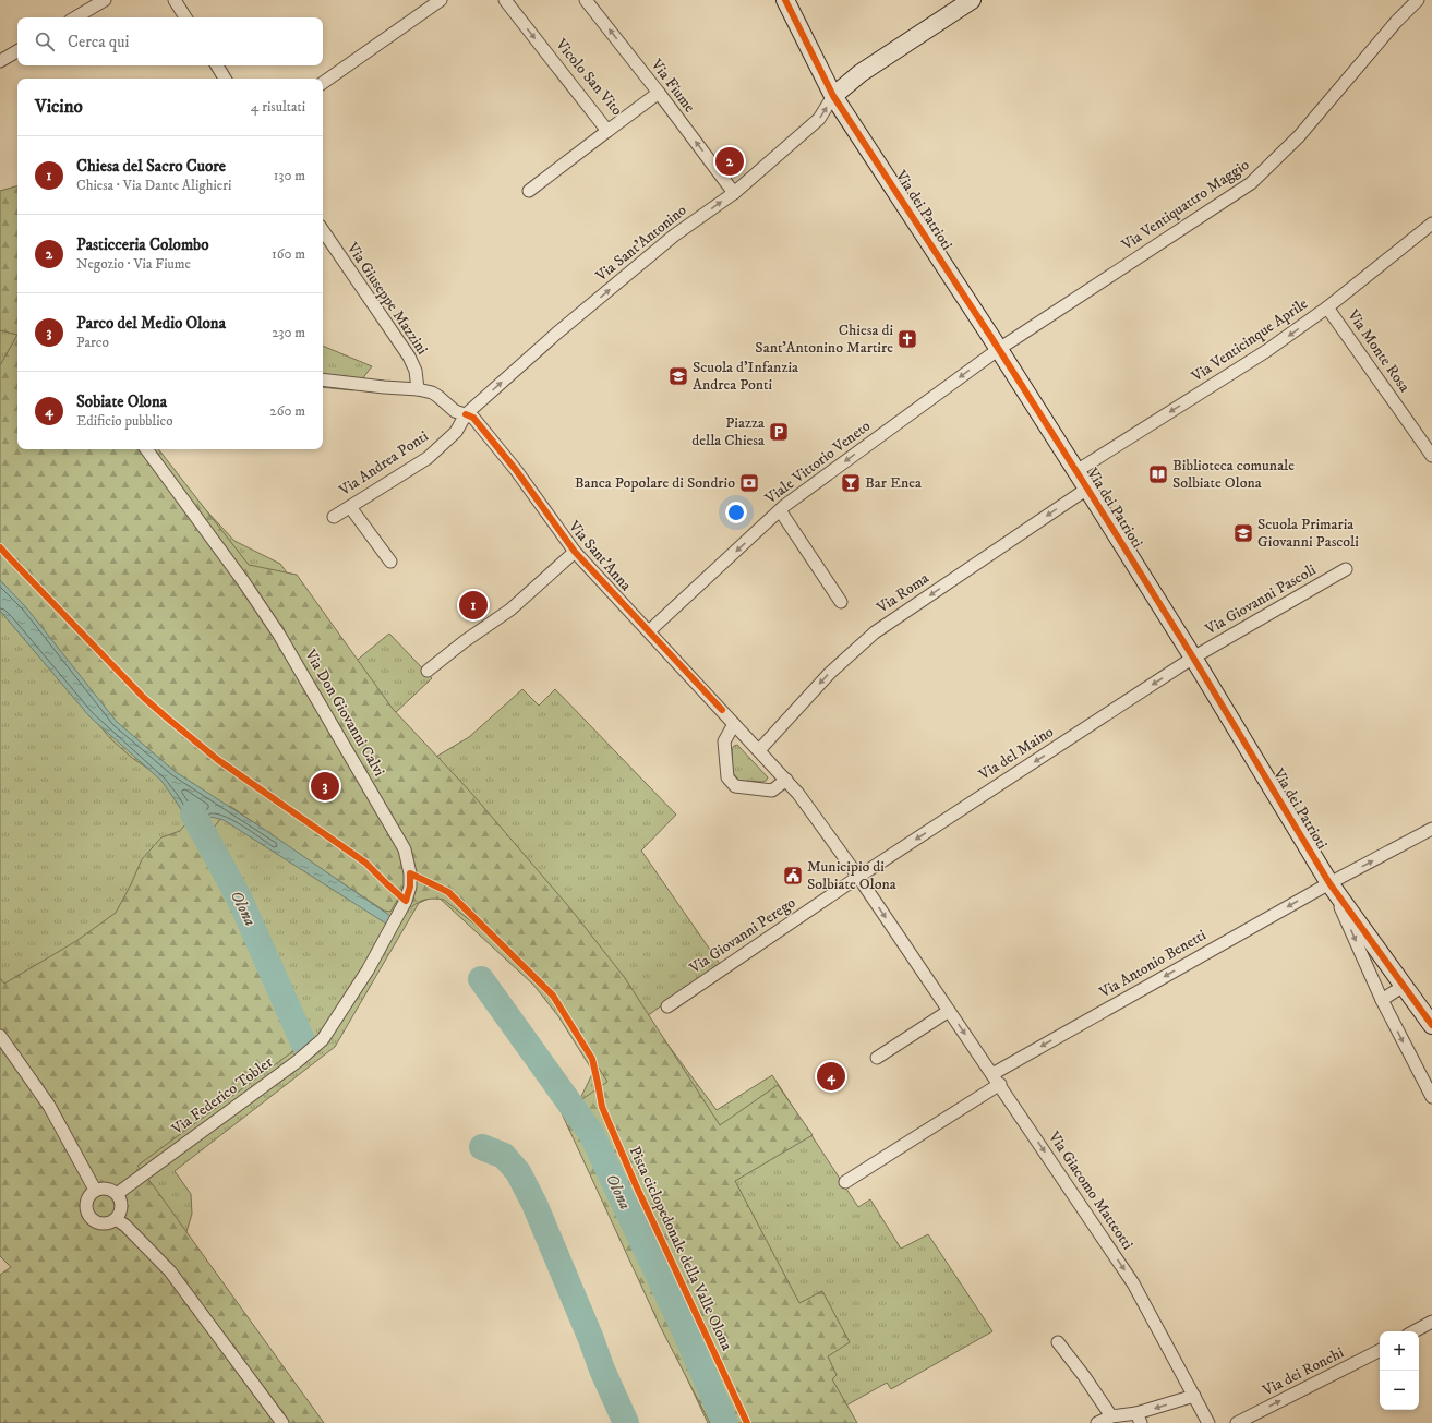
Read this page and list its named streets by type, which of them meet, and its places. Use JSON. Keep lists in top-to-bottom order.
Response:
{
  "streets": {
    "street": [
      "Vicolo San Vito",
      "Via Fiume",
      "Via Ventiquattro Maggio",
      "Via dei Patrioti",
      "Via Sant'Antonino",
      "Via Giuseppe Mazzini",
      "Via Venticinque Aprile",
      "Via Monte Rosa",
      "Viale Vittorio Veneto",
      "Via Andrea Ponti",
      "Via Sant'Anna",
      "Via Roma",
      "Via Giovanni Pascoli",
      "Via Don Giovanni Calvi",
      "Via del Maino",
      "Via Giovanni Perego",
      "Via Antonio Benetti",
      "Via Federico Tobler",
      "Via Giacomo Matteotti",
      "Via dei Ronchi"
    ],
    "cycle path": ["Pista ciclopedonale della Valle Olona"]
  },
  "crossings": [
    ["Vicolo San Vito", "Via Fiume"],
    ["Via Fiume", "Via Sant'Antonino"],
    ["Via Ventiquattro Maggio", "Via dei Patrioti"],
    ["Via Ventiquattro Maggio", "Viale Vittorio Veneto"],
    ["Via dei Patrioti", "Via Sant'Antonino"],
    ["Via dei Patrioti", "Via Venticinque Aprile"],
    ["Via dei Patrioti", "Viale Vittorio Veneto"],
    ["Via dei Patrioti", "Via Roma"],
    ["Via dei Patrioti", "Via Giovanni Pascoli"],
    ["Via dei Patrioti", "Via del Maino"],
    ["Via dei Patrioti", "Via Antonio Benetti"],
    ["Via Sant'Antonino", "Via Andrea Ponti"],
    ["Via Sant'Antonino", "Via Sant'Anna"],
    ["Via Venticinque Aprile", "Via Monte Rosa"],
    ["Viale Vittorio Veneto", "Via Sant'Anna"],
    ["Via Andrea Ponti", "Via Sant'Anna"],
    ["Via Sant'Anna", "Via Roma"],
    ["Via Sant'Anna", "Via Giacomo Matteotti"],
    ["Via Roma", "Via Giacomo Matteotti"],
    ["Via Giovanni Pascoli", "Via del Maino"],
    ["Via Don Giovanni Calvi", "Via Federico Tobler"],
    ["Via del Maino", "Via Giovanni Perego"],
    ["Via del Maino", "Via Giacomo Matteotti"],
    ["Via Giovanni Perego", "Via Giacomo Matteotti"],
    ["Via Antonio Benetti", "Via Giacomo Matteotti"]
  ],
  "one_way": [
    "Vicolo San Vito",
    "Via Fiume",
    "Via Sant'Antonino",
    "Via Venticinque Aprile",
    "Viale Vittorio Veneto",
    "Via Roma",
    "Via del Maino",
    "Via Giacomo Matteotti",
    "Via dei Ronchi"
  ],
  "water": ["Olona"],
  "places": {
    "church": ["Chiesa di Sant'Antonino Martire"],
    "school or university": ["Scuola d'Infanzia Andrea Ponti", "Scuola Primaria Giovanni Pascoli"],
    "parking": ["Piazza della Chiesa"],
    "library": ["Biblioteca comunale Solbiate Olona"],
    "bank": ["Banca Popolare di Sondrio"],
    "bar": ["Bar Enea"],
    "public building": ["Municipio di Solbiate Olona"]
  },
  "page": {
    "search": "Cerca qui",
    "heading": ["Vicino", "4 risultati"],
    "list": [
      {
        "mark": "1",
        "name": "Chiesa del Sacro Cuore",
        "note": "Chiesa · Via Dante Alighieri",
        "value": "130 m"
      },
      {
        "mark": "2",
        "name": "Pasticceria Colombo",
        "note": "Negozio · Via Fiume",
        "value": "160 m"
      },
      {
        "mark": "3",
        "name": "Parco del Medio Olona",
        "note": "Parco",
        "value": "230 m"
      },
      {
        "mark": "4",
        "name": "Sobiate Olona",
        "note": "Edificio pubblico",
        "value": "260 m"
      }
    ],
    "pins": [
      "2",
      "1",
      "3",
      "4"
    ],
    "map_buttons": ["+", "−"]
  }
}
